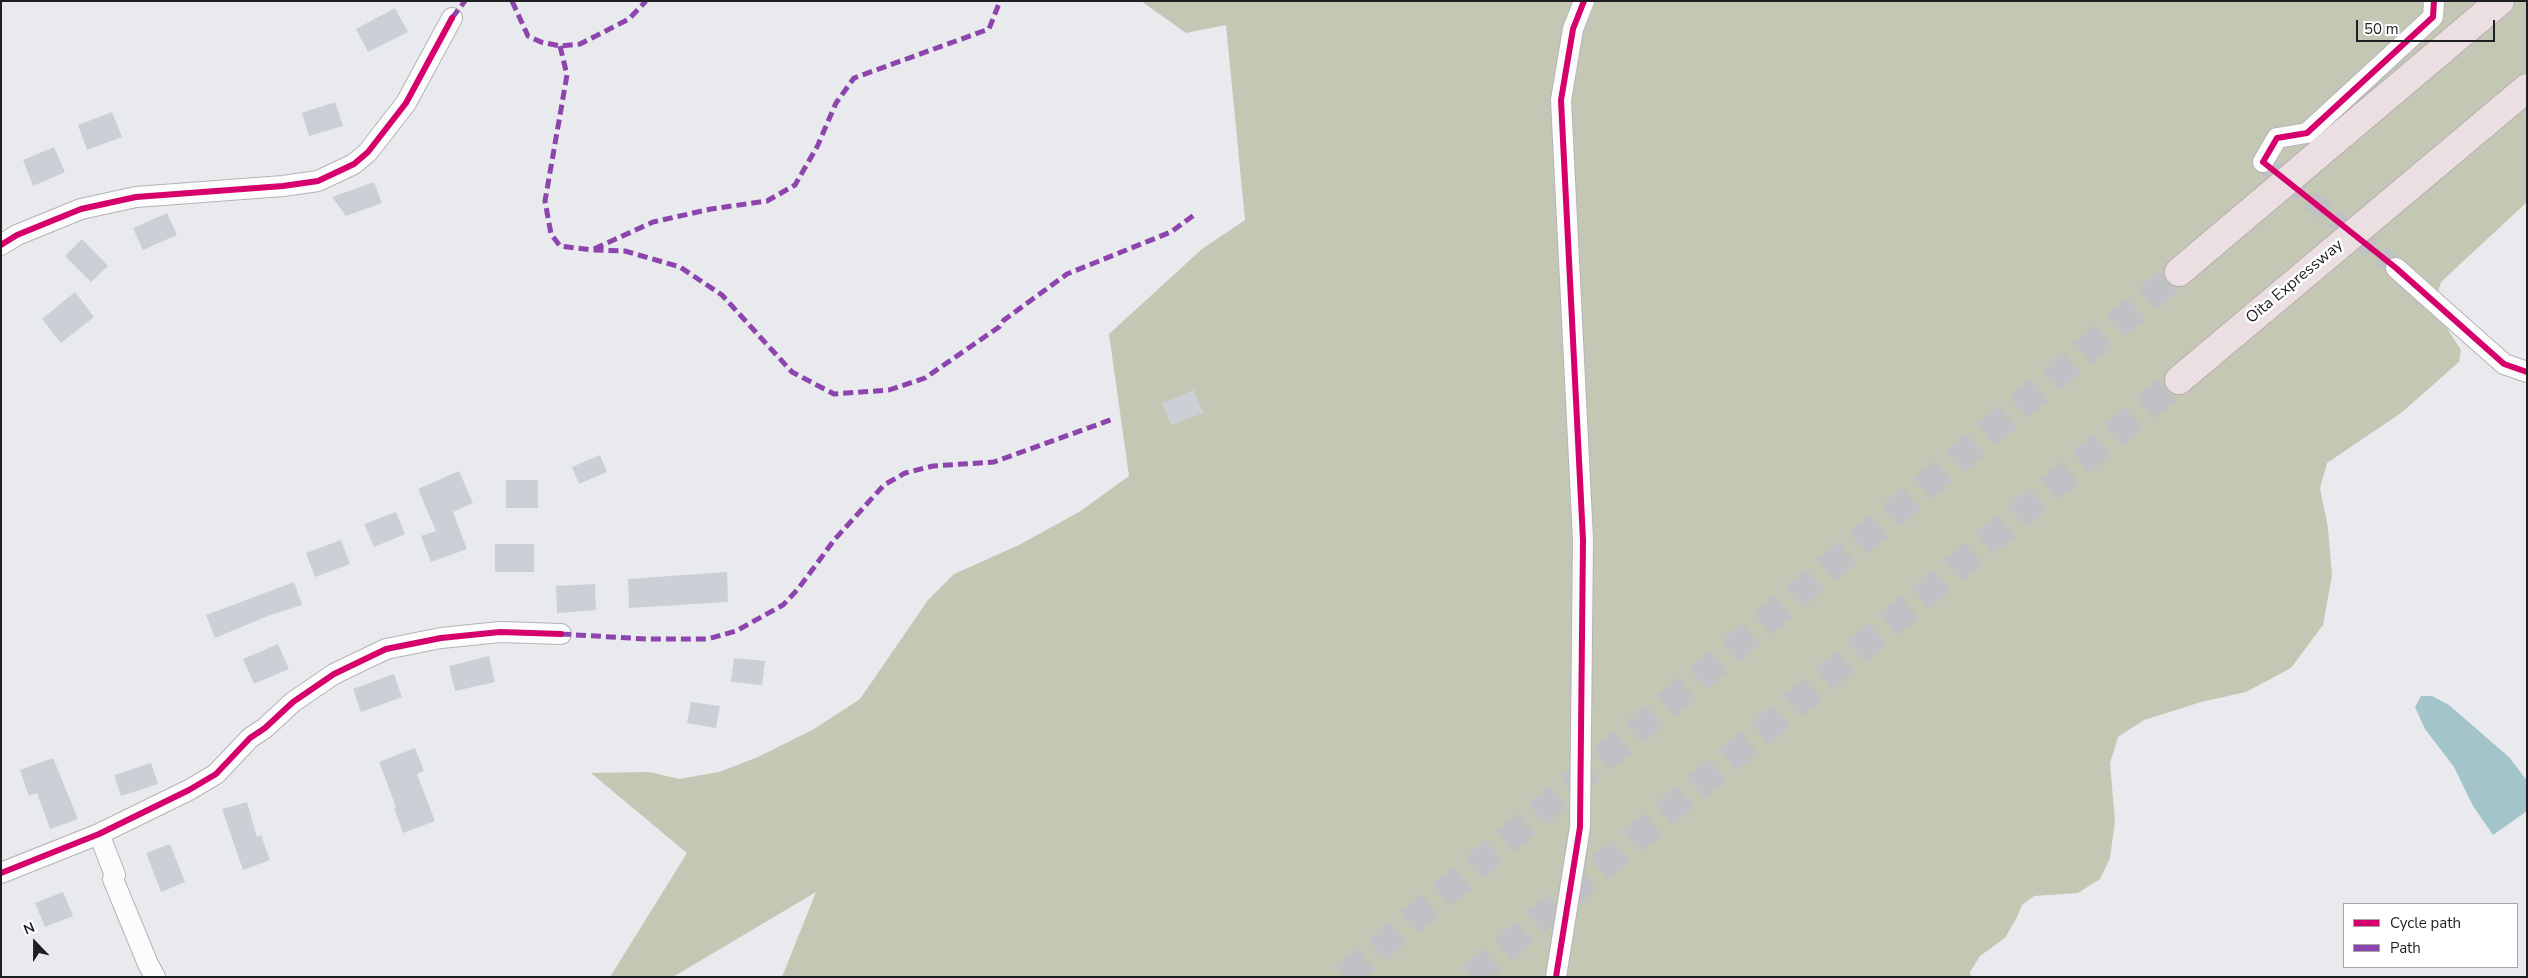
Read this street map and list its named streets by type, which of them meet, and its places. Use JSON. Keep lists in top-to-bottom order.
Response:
{
  "streets": {
    "highway": ["Oita Expressway"]
  },
  "legend": ["Cycle path", "Path"],
  "scale_bar": "50 m",
  "north": "top"
}
